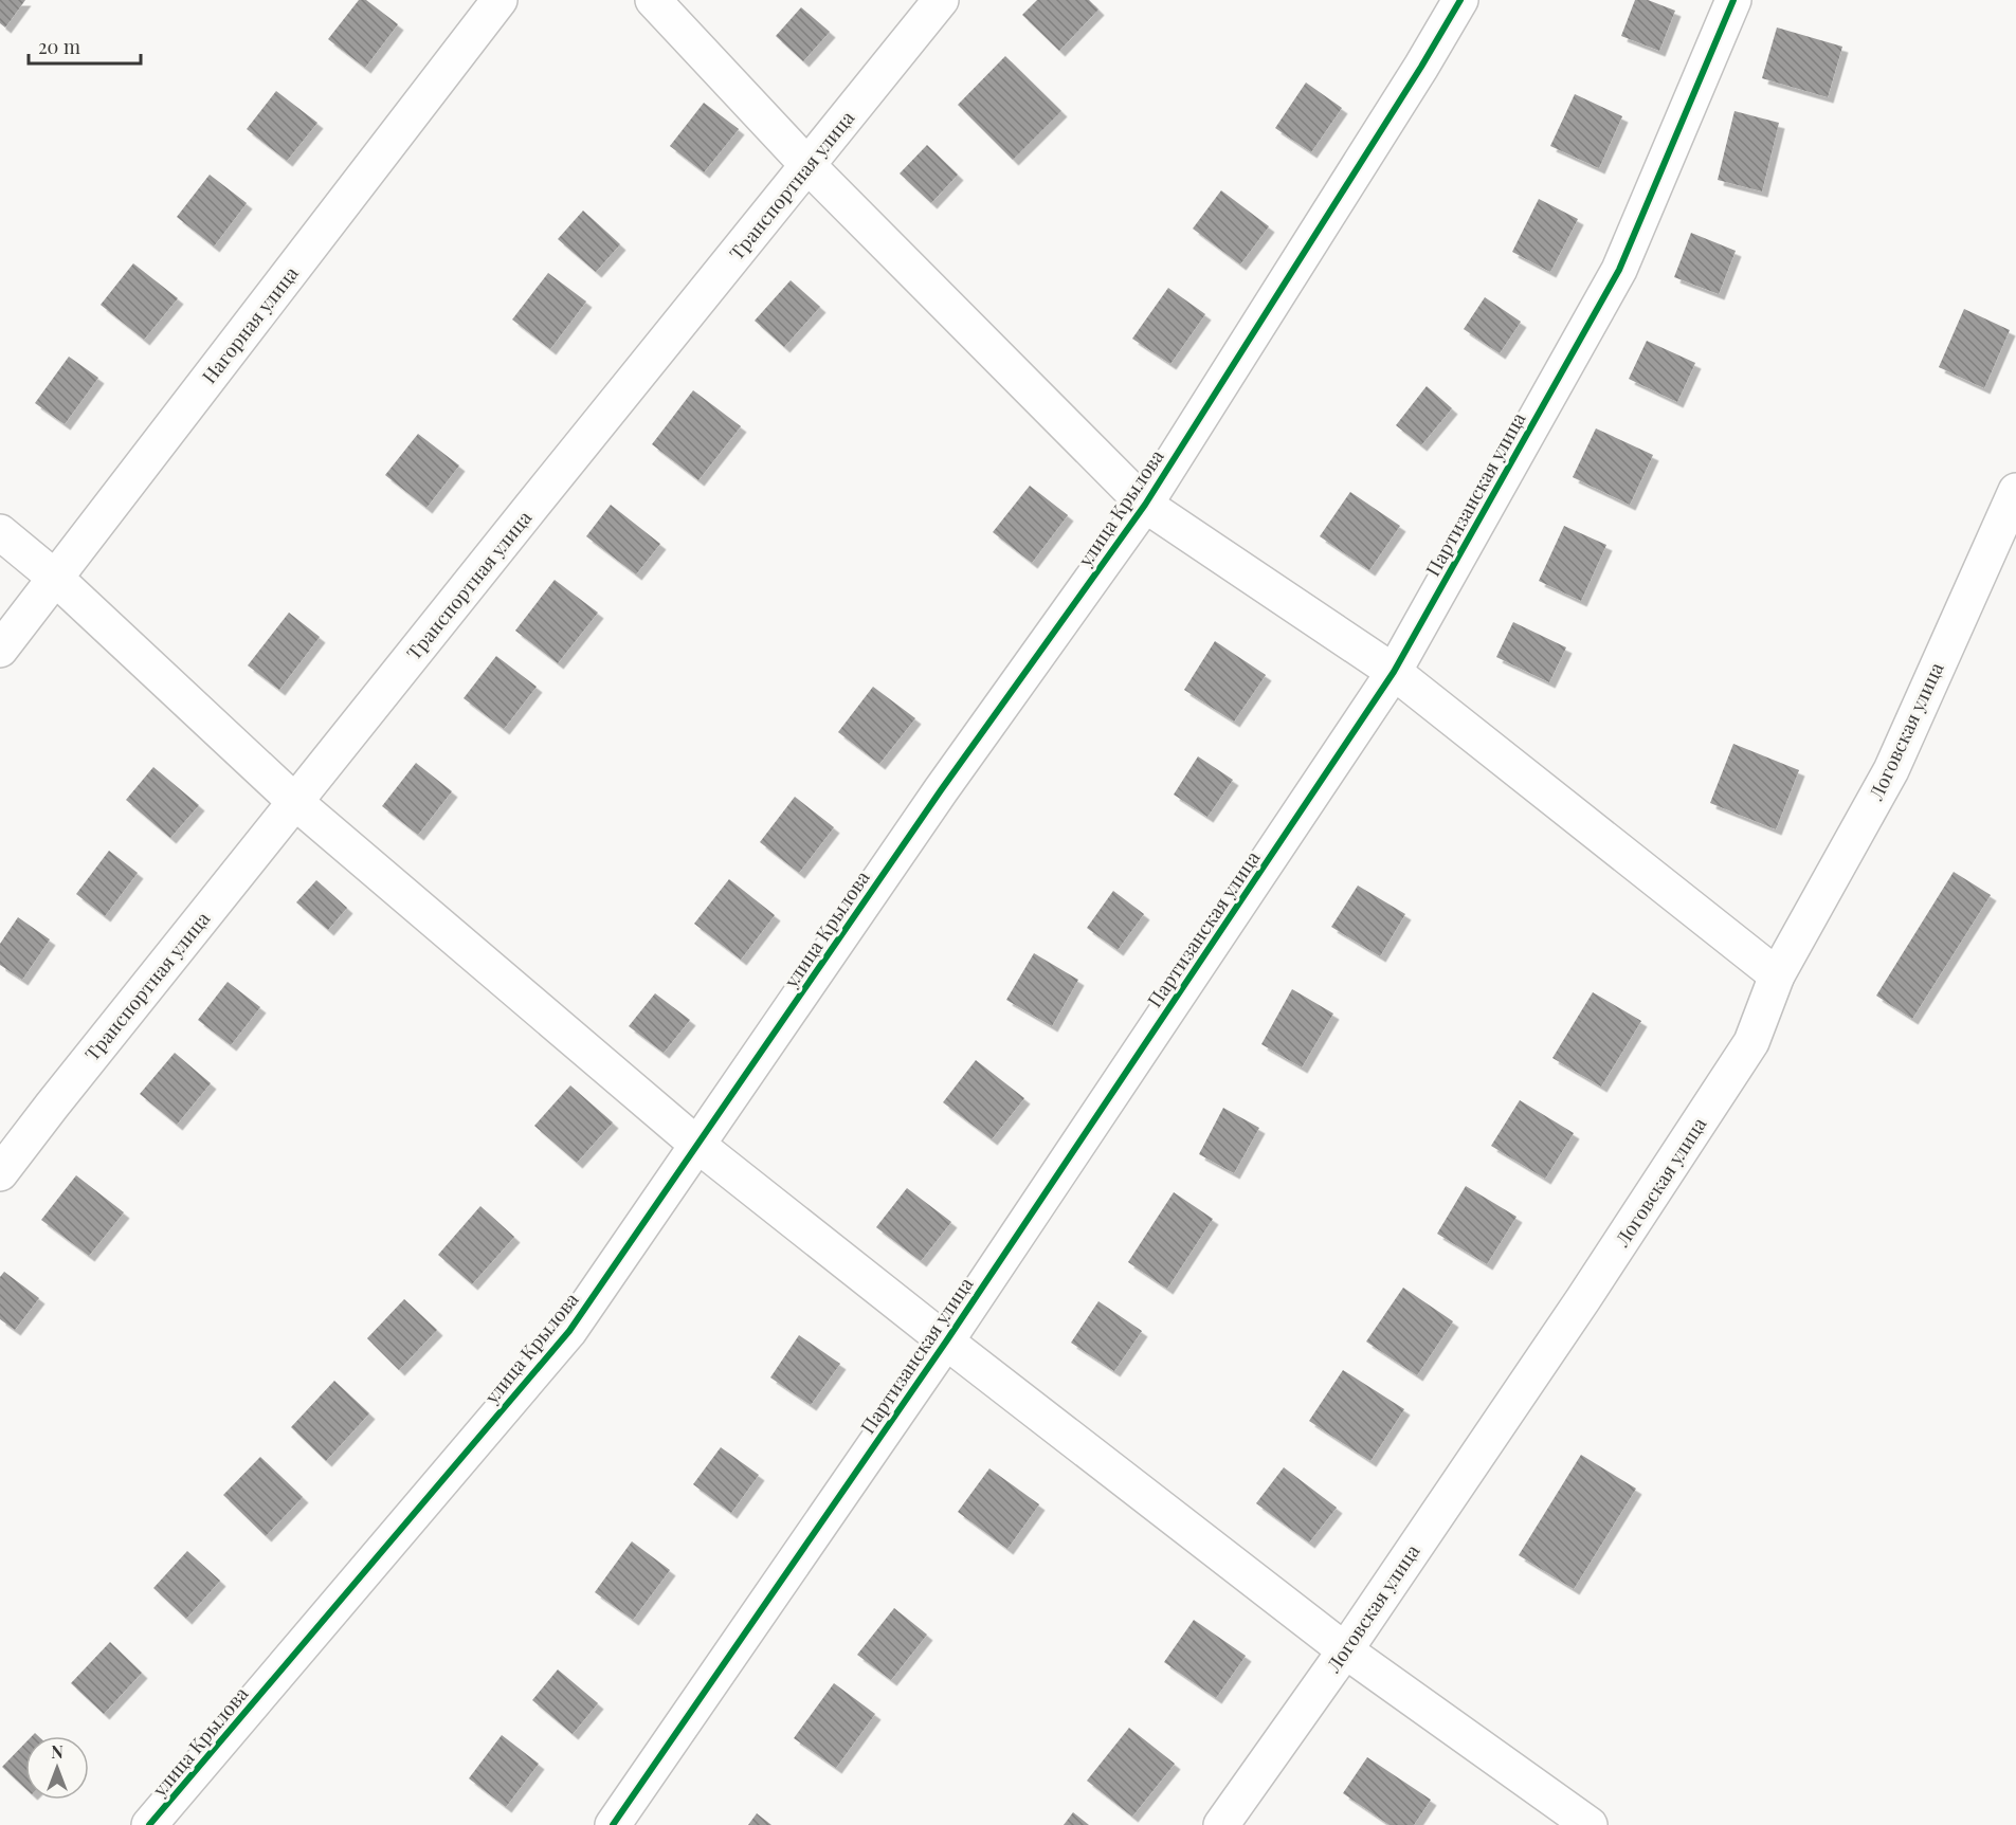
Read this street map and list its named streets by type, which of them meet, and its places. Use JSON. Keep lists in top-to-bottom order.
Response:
{
  "streets": {
    "street": [
      "Транспортная улица",
      "Нагорная улица",
      "Партизанская улица",
      "улица Крылова",
      "Логовская улица"
    ]
  },
  "scale_bar": "20 m",
  "north": "top"
}
